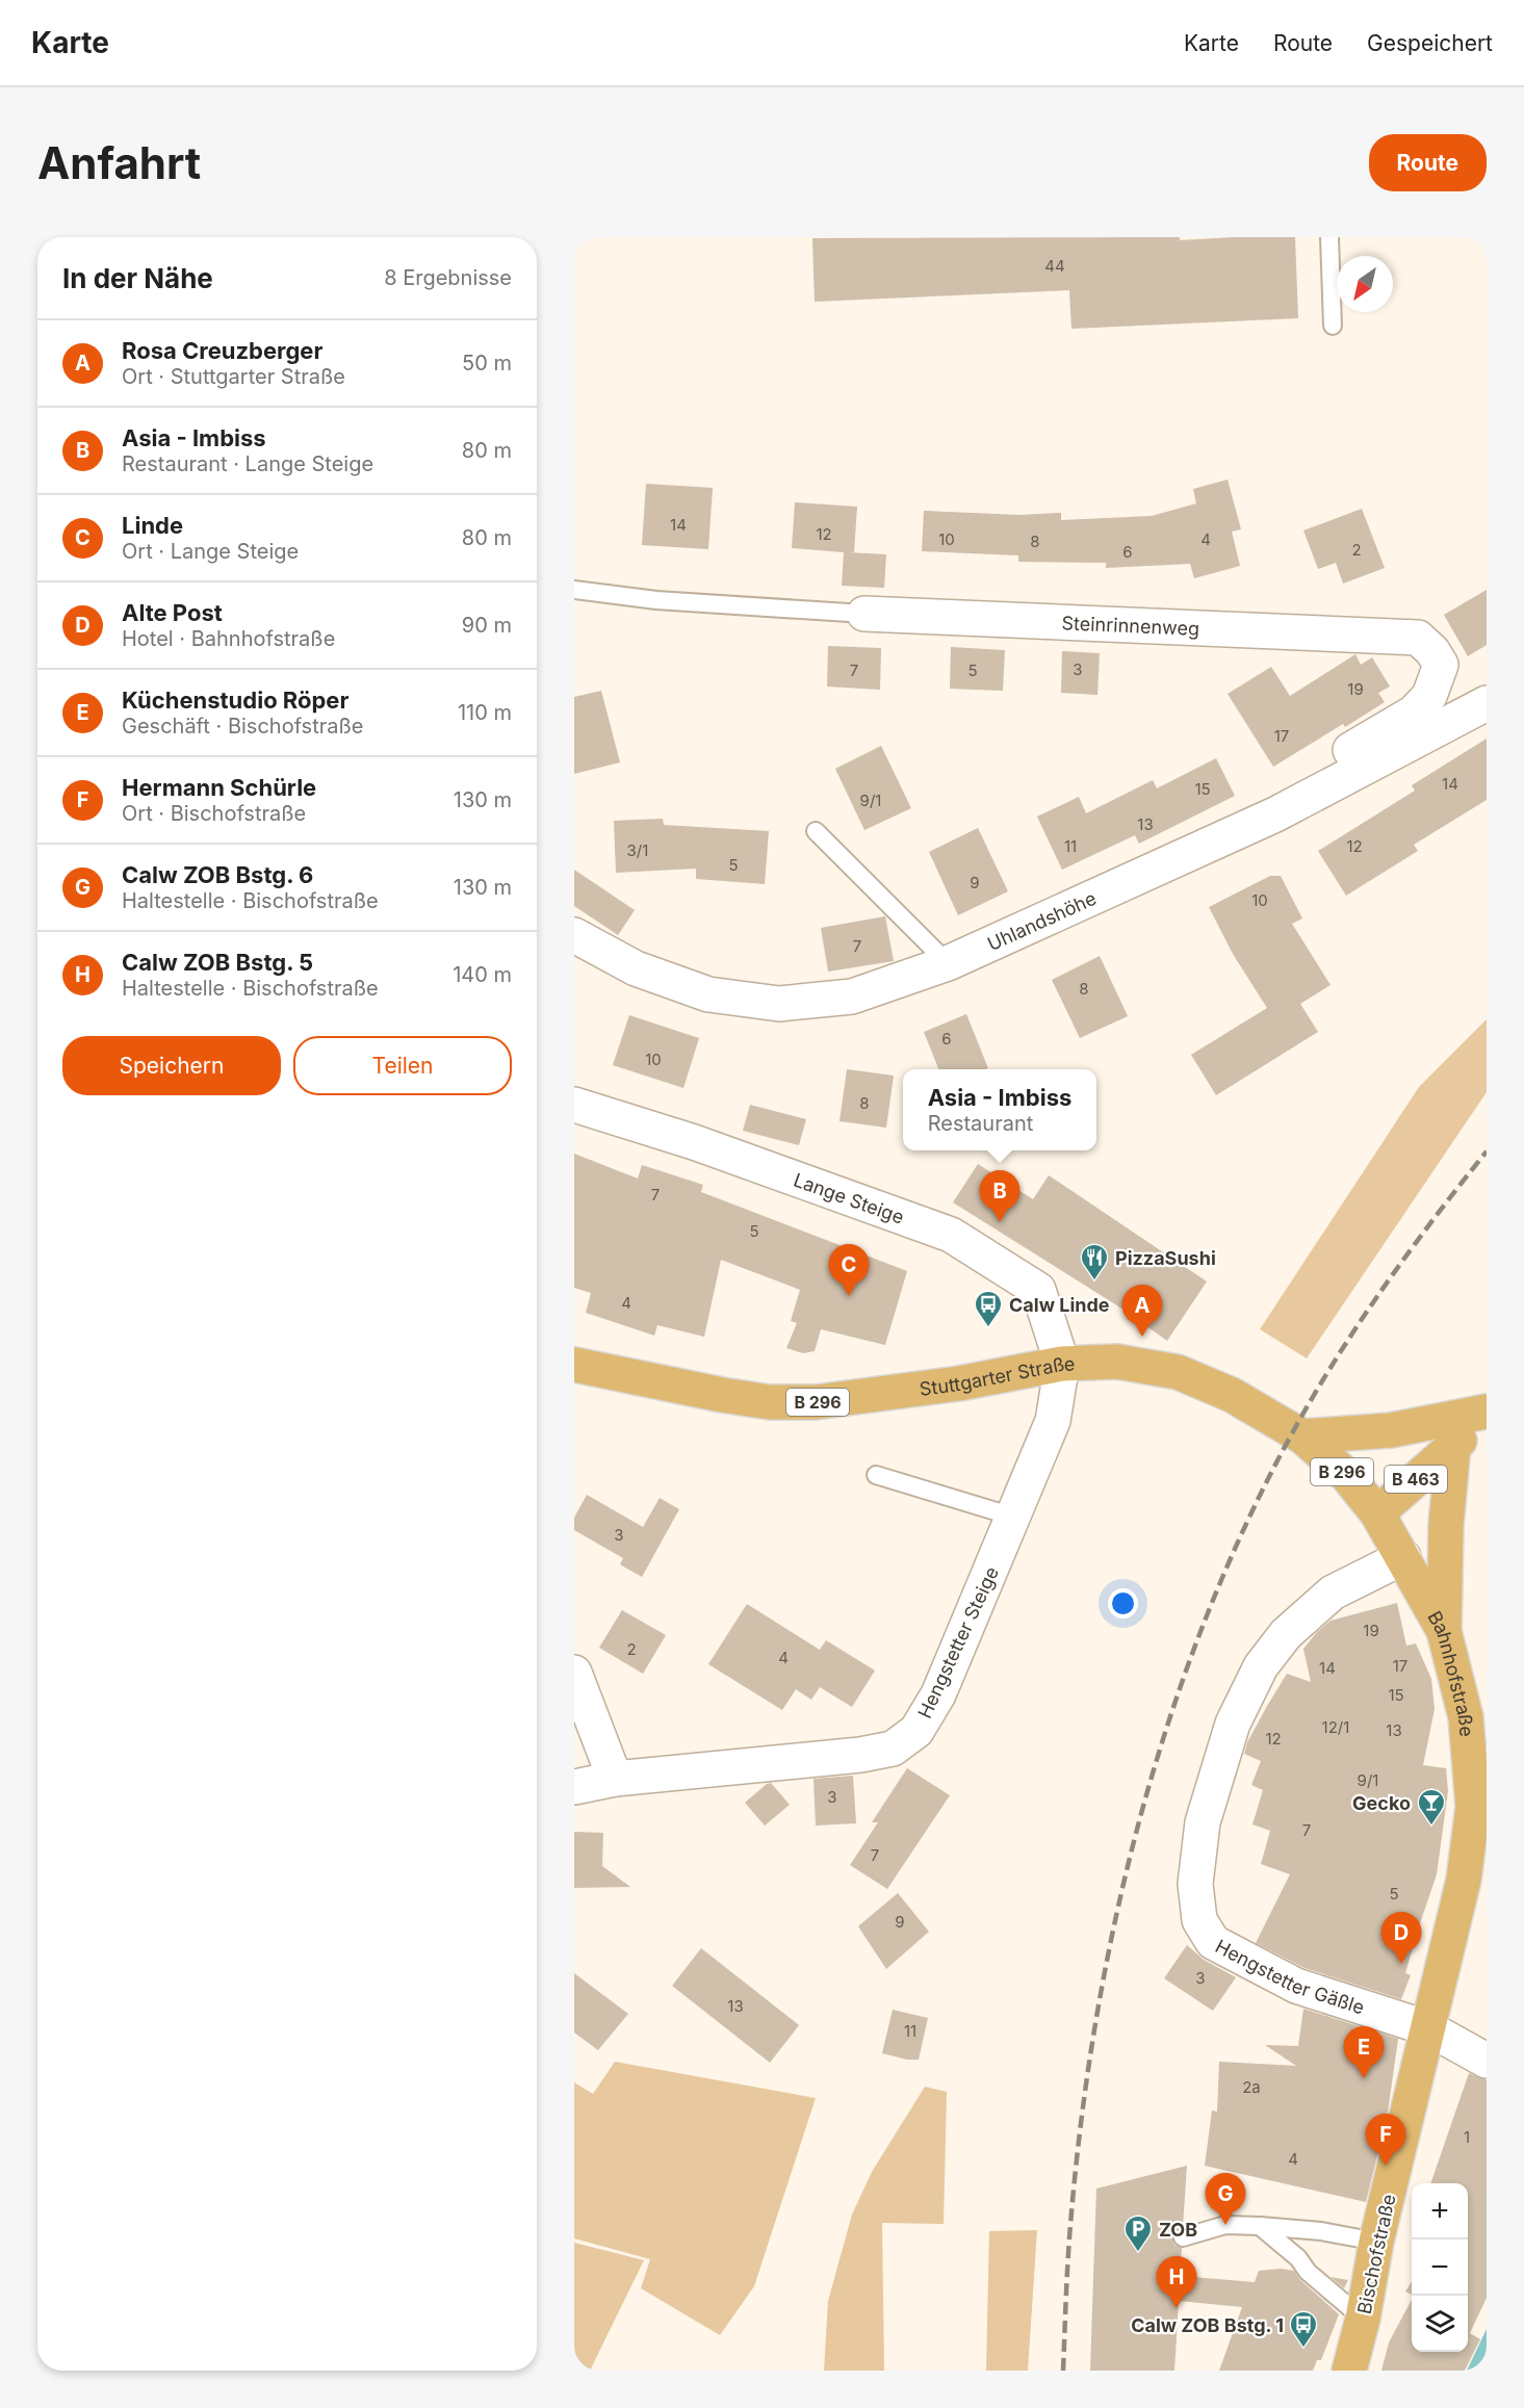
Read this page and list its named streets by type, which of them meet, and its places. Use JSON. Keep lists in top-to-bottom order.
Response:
{
  "streets": {
    "main road": [
      "Stuttgarter Straße",
      "B 296",
      "B 463",
      "Bahnhofstraße",
      "Bischofstraße"
    ],
    "street": [
      "Steinrinnenweg",
      "Uhlandshöhe",
      "Lange Steige",
      "Hengstetter Steige",
      "Hengstetter Gäßle"
    ]
  },
  "crossings": [
    ["Steinrinnenweg", "Uhlandshöhe"],
    ["Lange Steige", "Stuttgarter Straße"],
    ["Lange Steige", "Hengstetter Steige"],
    ["Stuttgarter Straße", "B 463"],
    ["Stuttgarter Straße", "Hengstetter Steige"],
    ["Stuttgarter Straße", "Bahnhofstraße"],
    ["B 463", "Bahnhofstraße"],
    ["Bahnhofstraße", "Hengstetter Gäßle"],
    ["Bahnhofstraße", "Bischofstraße"],
    ["Hengstetter Gäßle", "Bischofstraße"]
  ],
  "places": {
    "restaurant": ["PizzaSushi"],
    "bus stop": ["Calw Linde", "Calw ZOB Bstg. 1"],
    "bar": ["Gecko"],
    "parking": ["ZOB"]
  },
  "house_numbers": [
    "44",
    "14",
    "12",
    "10",
    "4",
    "8",
    "2",
    "6",
    "3",
    "7",
    "5",
    "19",
    "17",
    "14",
    "15",
    "9/1",
    "13",
    "11",
    "12",
    "3/1",
    "5",
    "9",
    "10",
    "7",
    "8",
    "6",
    "10",
    "8",
    "7",
    "5",
    "4",
    "3",
    "19",
    "2",
    "4",
    "17",
    "14",
    "15",
    "12/1",
    "13",
    "12",
    "9/1",
    "3",
    "7",
    "7",
    "5",
    "9",
    "3",
    "13",
    "11",
    "2a",
    "1",
    "4"
  ],
  "north": "bottom left",
  "page": {
    "header": "Karte",
    "nav": ["Karte", "Route", "Gespeichert"],
    "buttons": [
      "Route",
      ["Speichern", "Teilen"]
    ],
    "title": "Anfahrt",
    "heading": ["In der Nähe", "8 Ergebnisse"],
    "list": [
      {
        "mark": "A",
        "name": "Rosa Creuzberger",
        "note": "Ort · Stuttgarter Straße",
        "value": "50 m"
      },
      {
        "mark": "B",
        "name": "Asia - Imbiss",
        "note": "Restaurant · Lange Steige",
        "value": "80 m"
      },
      {
        "mark": "C",
        "name": "Linde",
        "note": "Ort · Lange Steige",
        "value": "80 m"
      },
      {
        "mark": "D",
        "name": "Alte Post",
        "note": "Hotel · Bahnhofstraße",
        "value": "90 m"
      },
      {
        "mark": "E",
        "name": "Küchenstudio Röper",
        "note": "Geschäft · Bischofstraße",
        "value": "110 m"
      },
      {
        "mark": "F",
        "name": "Hermann Schürle",
        "note": "Ort · Bischofstraße",
        "value": "130 m"
      },
      {
        "mark": "G",
        "name": "Calw ZOB Bstg. 6",
        "note": "Haltestelle · Bischofstraße",
        "value": "130 m"
      },
      {
        "mark": "H",
        "name": "Calw ZOB Bstg. 5",
        "note": "Haltestelle · Bischofstraße",
        "value": "140 m"
      }
    ],
    "popup": ["Asia - Imbiss", "Restaurant"],
    "pins": [
      "B",
      "C",
      "A",
      "D",
      "E",
      "F",
      "G",
      "H"
    ],
    "map_buttons": ["+", "−"]
  }
}
